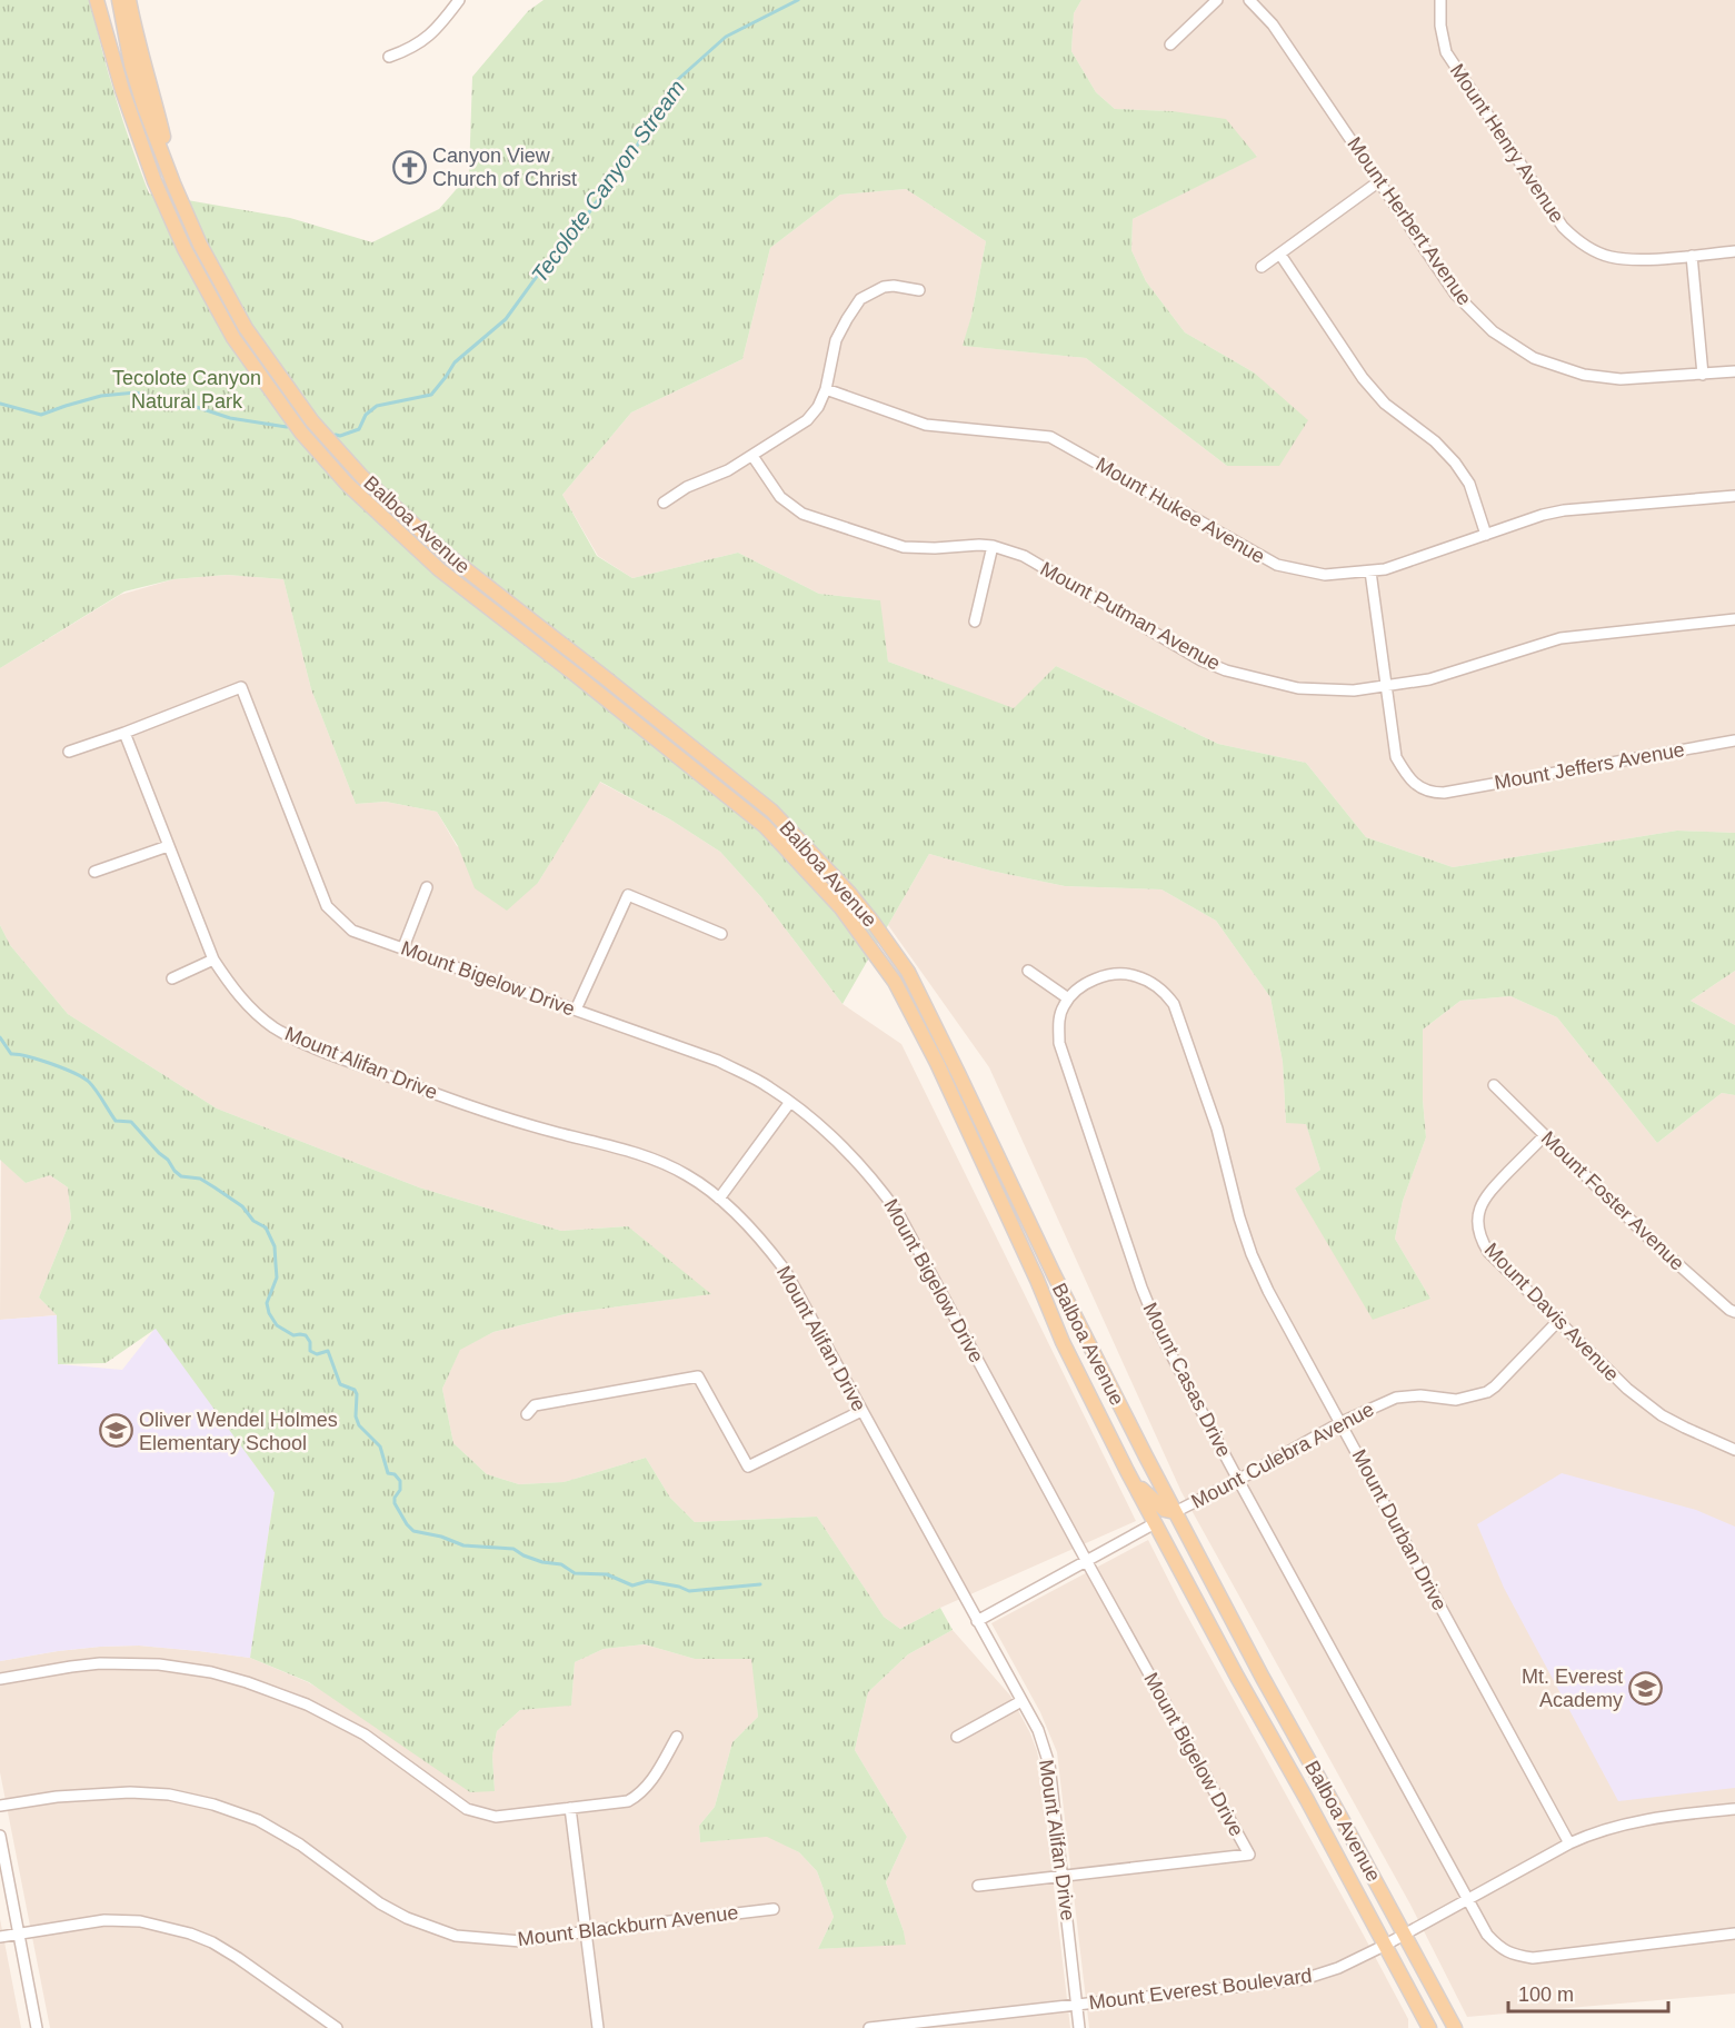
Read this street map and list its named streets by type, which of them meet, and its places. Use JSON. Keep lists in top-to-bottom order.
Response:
{
  "streets": {
    "main road": ["Balboa Avenue"],
    "street": [
      "Mount Henry Avenue",
      "Mount Herbert Avenue",
      "Mount Hukee Avenue",
      "Mount Putman Avenue",
      "Mount Jeffers Avenue",
      "Mount Bigelow Drive",
      "Mount Alifan Drive",
      "Mount Foster Avenue",
      "Mount Davis Avenue",
      "Mount Casas Drive",
      "Mount Culebra Avenue",
      "Mount Durban Drive",
      "Mount Blackburn Avenue",
      "Mount Everest Boulevard"
    ]
  },
  "crossings": [
    ["Balboa Avenue", "Mount Culebra Avenue"],
    ["Balboa Avenue", "Mount Everest Boulevard"],
    ["Mount Putman Avenue", "Mount Jeffers Avenue"],
    ["Mount Bigelow Drive", "Mount Alifan Drive"],
    ["Mount Alifan Drive", "Mount Everest Boulevard"],
    ["Mount Foster Avenue", "Mount Davis Avenue"],
    ["Mount Davis Avenue", "Mount Culebra Avenue"],
    ["Mount Casas Drive", "Mount Culebra Avenue"],
    ["Mount Casas Drive", "Mount Durban Drive"],
    ["Mount Casas Drive", "Mount Everest Boulevard"],
    ["Mount Culebra Avenue", "Mount Durban Drive"],
    ["Mount Durban Drive", "Mount Everest Boulevard"]
  ],
  "water": ["Tecolote Canyon Stream"],
  "parks": ["Tecolote Canyon Natural Park"],
  "places": {
    "church": ["Canyon View Church of Christ"],
    "school or university": ["Oliver Wendel Holmes Elementary School", "Mt. Everest Academy"]
  },
  "scale_bar": "100 m"
}
